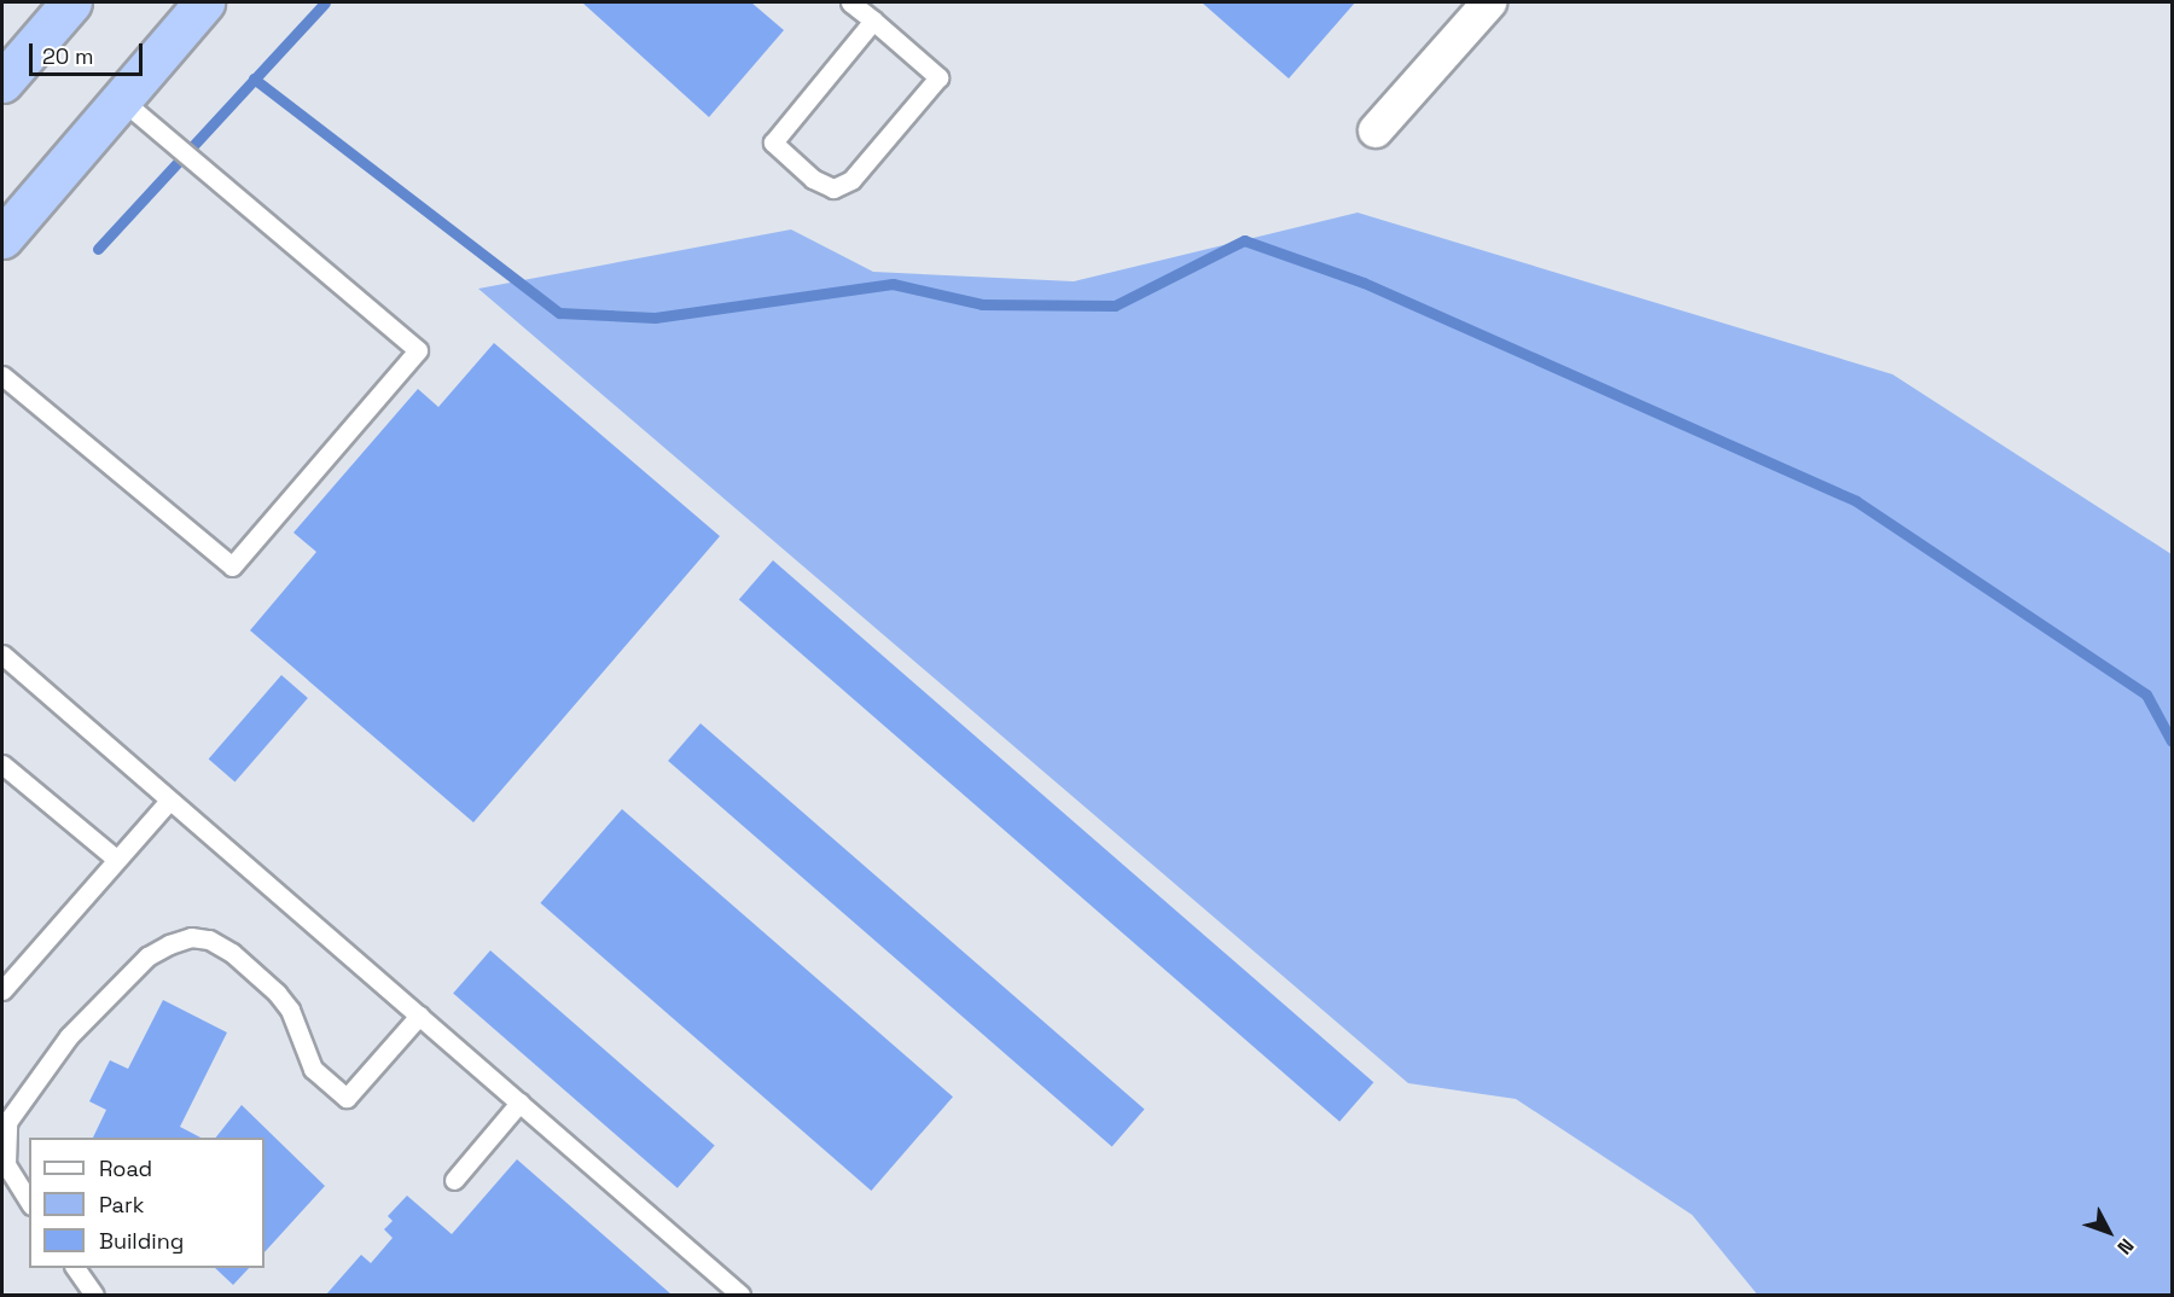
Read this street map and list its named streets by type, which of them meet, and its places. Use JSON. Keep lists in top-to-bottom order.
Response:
{
  "legend": ["Road", "Park", "Building"],
  "scale_bar": "20 m",
  "north": "bottom right"
}
